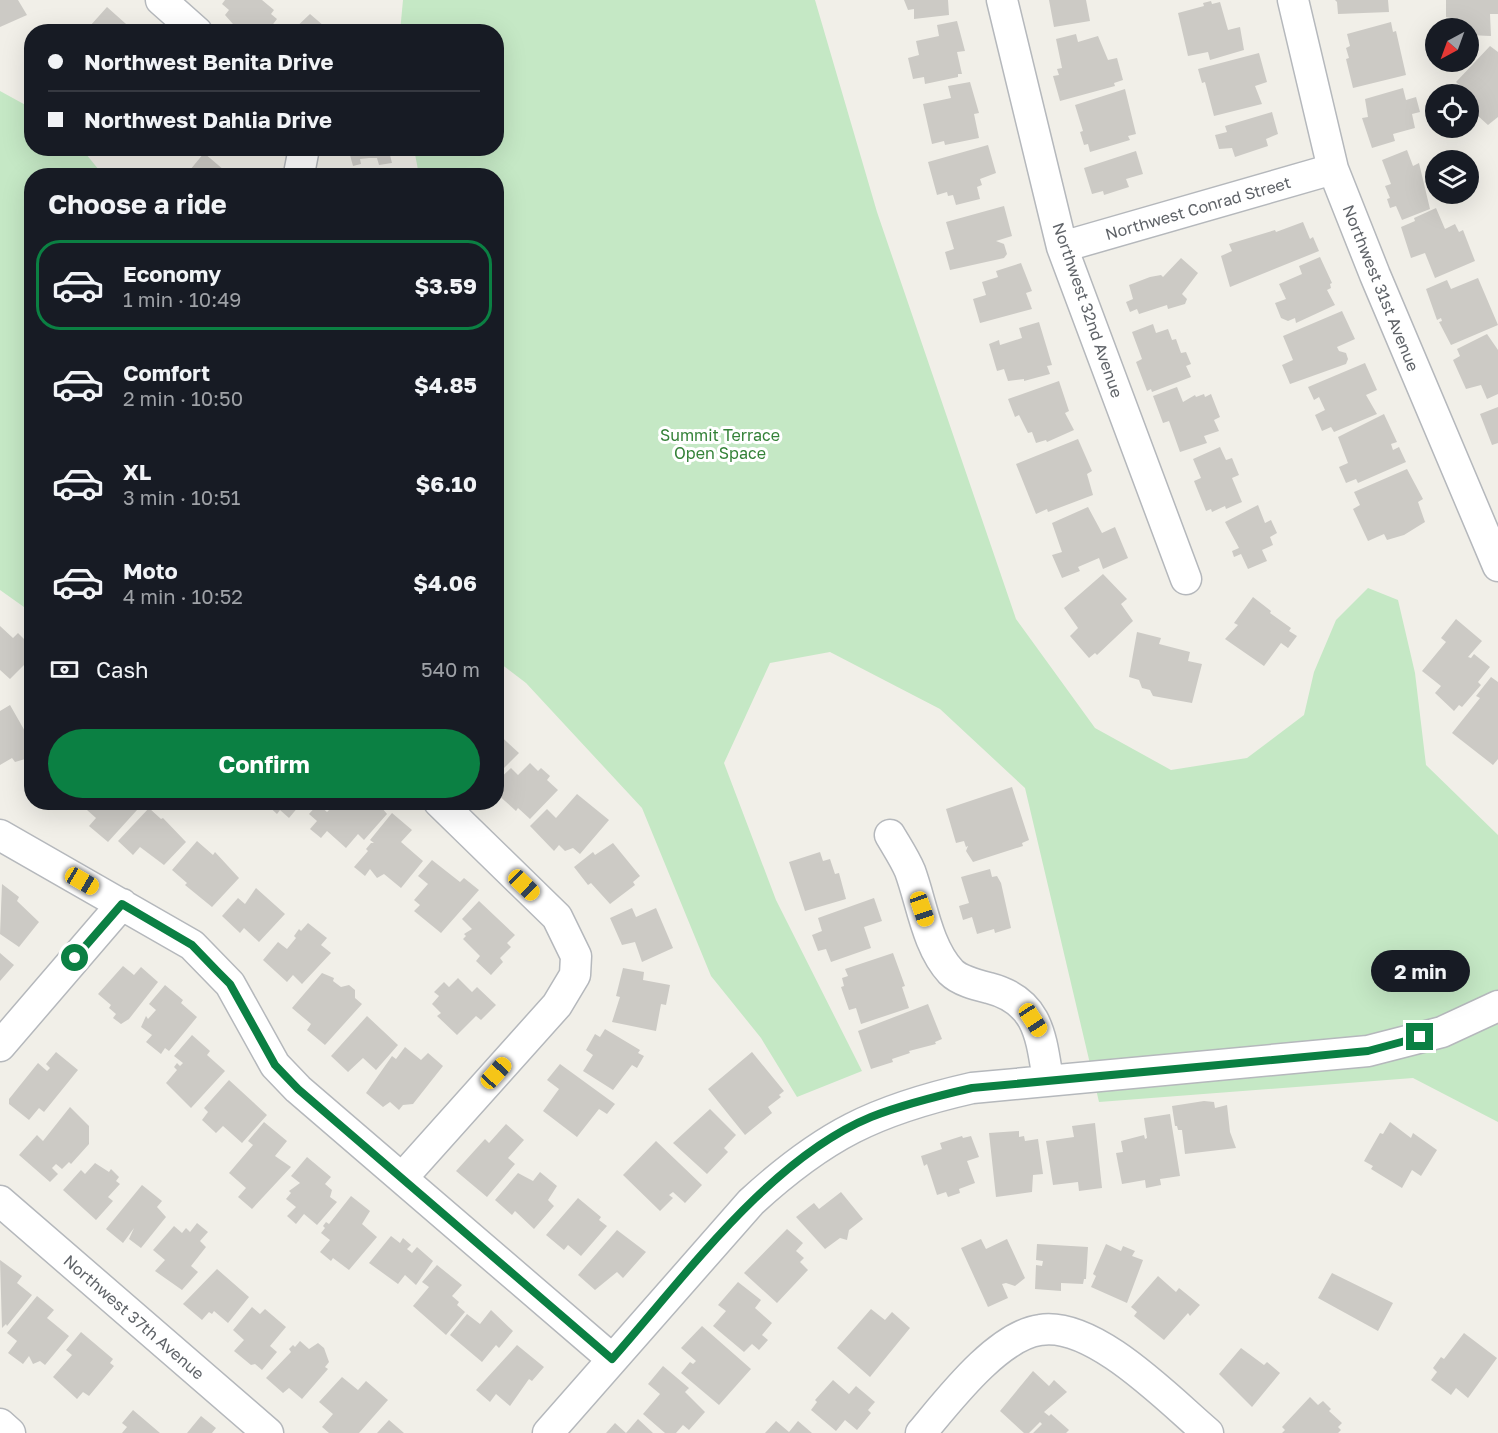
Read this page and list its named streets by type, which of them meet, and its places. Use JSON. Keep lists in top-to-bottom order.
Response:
{
  "streets": {
    "street": [
      "Northwest Conrad Street",
      "Northwest 31st Avenue",
      "Northwest 32nd Avenue",
      "Northwest 37th Avenue"
    ]
  },
  "crossings": [
    ["Northwest Conrad Street", "Northwest 31st Avenue"],
    ["Northwest Conrad Street", "Northwest 32nd Avenue"]
  ],
  "parks": ["Summit Terrace Open Space"],
  "north": "bottom left",
  "page": {
    "banner": ["Northwest Benita Drive", "Northwest Dahlia Drive"],
    "heading": "Choose a ride",
    "list": [
      {
        "name": "Economy",
        "note": "1 min · 10:49",
        "value": "$3.59"
      },
      {
        "name": "Comfort",
        "note": "2 min · 10:50",
        "value": "$4.85"
      },
      {
        "name": "XL",
        "note": "3 min · 10:51",
        "value": "$6.10"
      },
      {
        "name": "Moto",
        "note": "4 min · 10:52",
        "value": "$4.06"
      }
    ],
    "pay": ["Cash", "540 m"],
    "buttons": "Confirm",
    "bubble": "2 min"
  }
}
